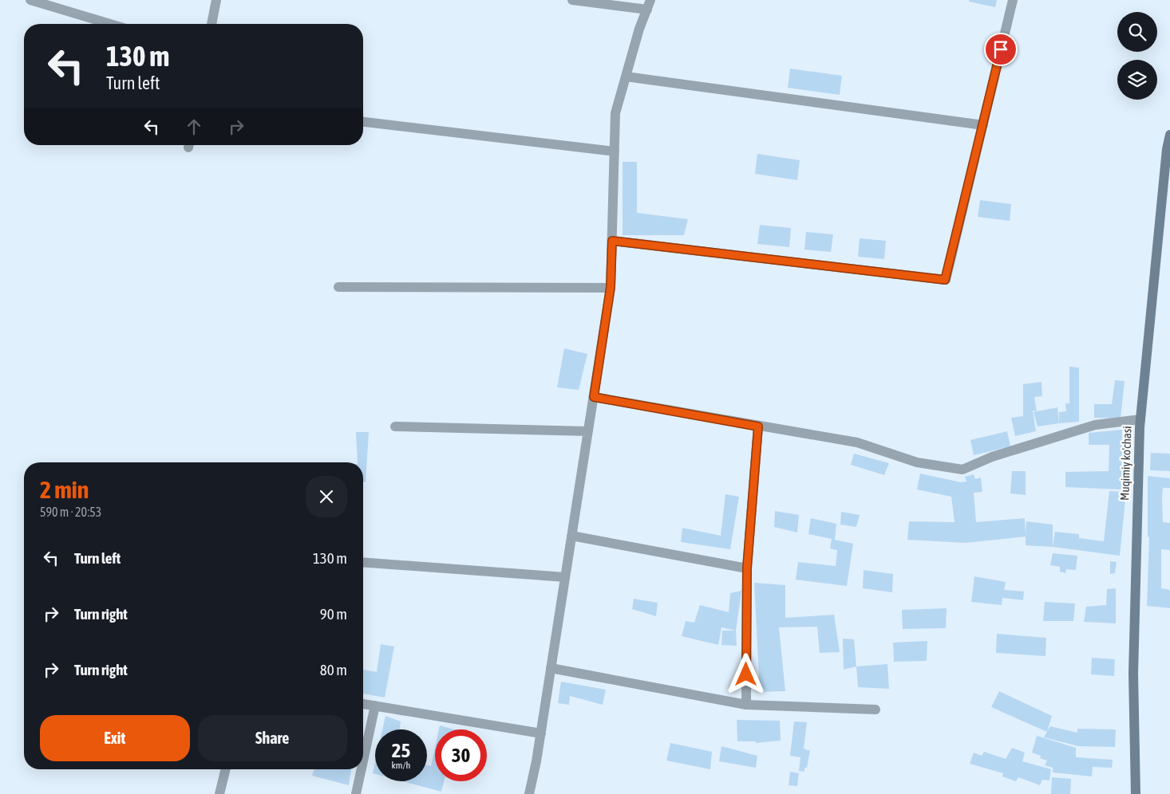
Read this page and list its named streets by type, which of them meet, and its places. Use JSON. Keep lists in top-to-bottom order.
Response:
{
  "streets": {
    "street": ["Muqimiy ko'chasi"]
  },
  "page": {
    "turn": ["130 m", "Turn left"],
    "heading": ["2 min", "590 m · 20:53"],
    "list": [
      {
        "name": "Turn left",
        "value": "130 m"
      },
      {
        "name": "Turn right",
        "value": "90 m"
      },
      {
        "name": "Turn right",
        "value": "80 m"
      }
    ],
    "buttons": ["Exit", "Share"],
    "speed": "25 km/h",
    "limit": "30"
  }
}
